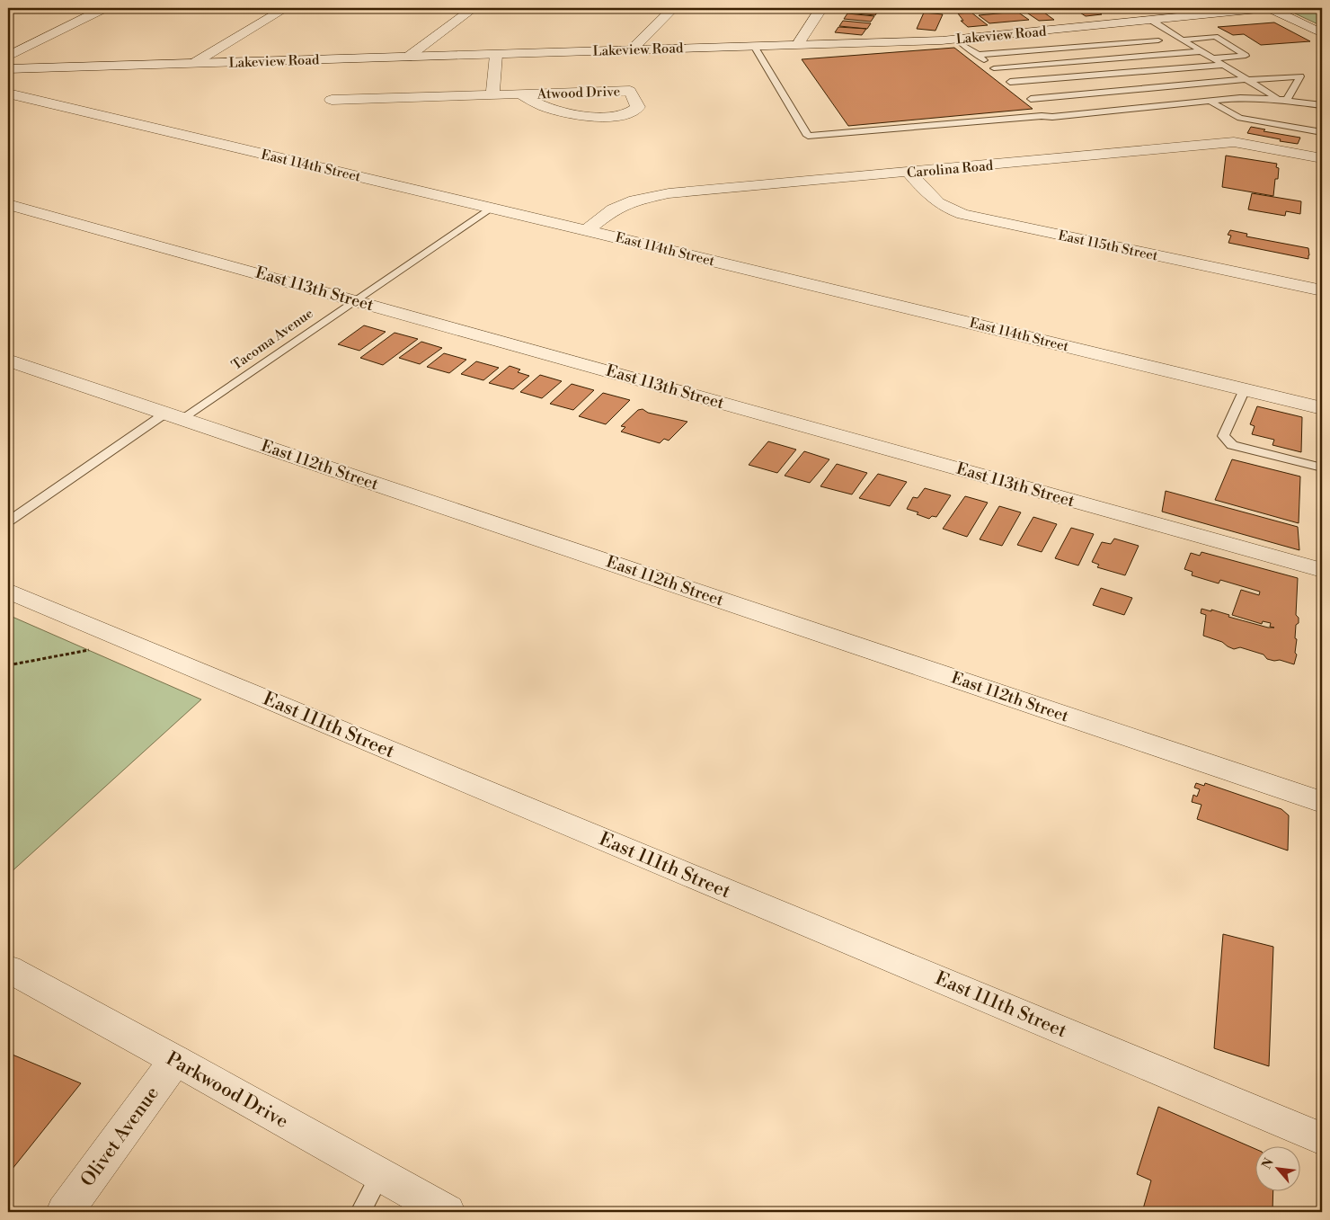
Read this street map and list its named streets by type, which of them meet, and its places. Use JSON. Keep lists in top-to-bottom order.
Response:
{
  "streets": {
    "street": [
      "Lakeview Road",
      "Atwood Drive",
      "East 114th Street",
      "Carolina Road",
      "East 115th Street",
      "East 113th Street",
      "East 112th Street",
      "East 111th Street",
      "Parkwood Drive",
      "Olivet Avenue"
    ],
    "lane": ["Tacoma Avenue"]
  },
  "crossings": [
    ["East 114th Street", "Carolina Road"],
    ["East 114th Street", "Tacoma Avenue"],
    ["Carolina Road", "East 115th Street"],
    ["East 113th Street", "Tacoma Avenue"],
    ["Tacoma Avenue", "East 112th Street"],
    ["Parkwood Drive", "Olivet Avenue"]
  ],
  "north": "top left"
}
